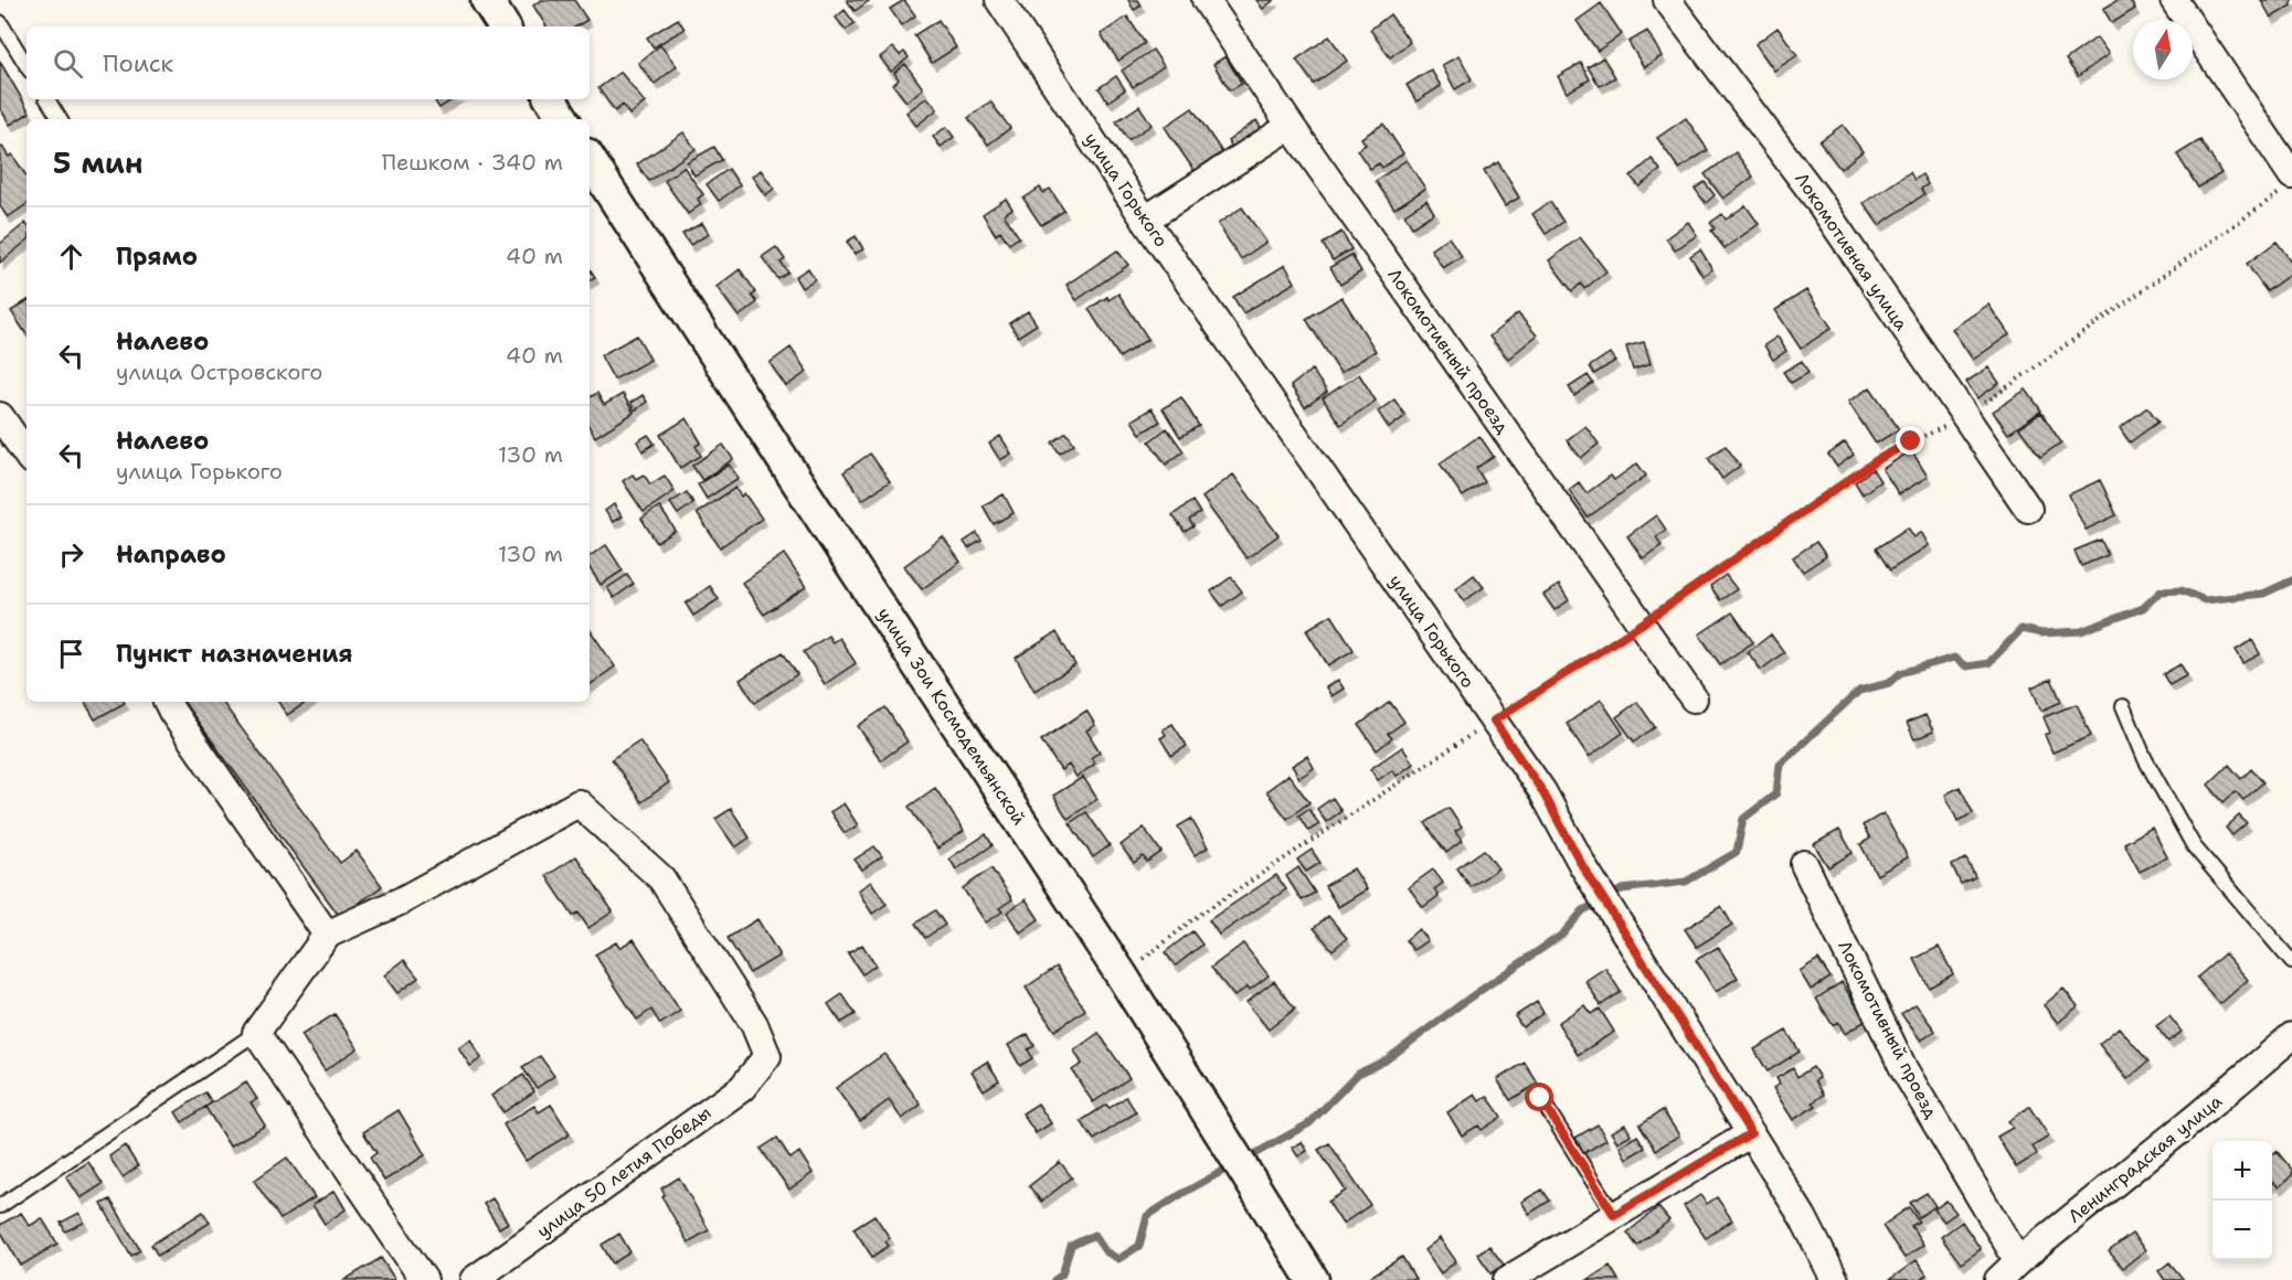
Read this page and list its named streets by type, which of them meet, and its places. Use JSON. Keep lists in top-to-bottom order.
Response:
{
  "streets": {
    "street": [
      "улица Горького",
      "Локомотивная улица",
      "Локомотивный проезд",
      "улица Зои Космодемьянской",
      "Ленинградская улица",
      "улица 50 летия Победы"
    ]
  },
  "crossings": [
    ["Локомотивный проезд", "Ленинградская улица"]
  ],
  "north": "top",
  "page": {
    "search": "Поиск",
    "heading": ["5 мин", "Пешком · 340 m"],
    "list": [
      ["Прямо", "40 m"],
      ["Налево", "улица Островского", "40 m"],
      ["Налево", "улица Горького", "130 m"],
      ["Направо", "130 m"],
      "Пункт назначения"
    ],
    "map_buttons": ["+", "−"]
  }
}
